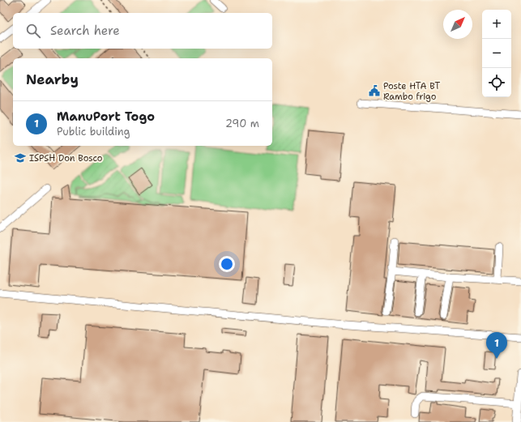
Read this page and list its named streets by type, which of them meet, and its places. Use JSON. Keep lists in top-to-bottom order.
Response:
{
  "places": {
    "public building": ["Poste HTA BT Rambo frigo"],
    "school or university": ["ISPSH Don Bosco"]
  },
  "north": "top right",
  "page": {
    "map_buttons": ["+", "−"],
    "search": "Search here",
    "heading": "Nearby",
    "list": [
      {
        "mark": "1",
        "name": "ManuPort Togo",
        "note": "Public building",
        "value": "290 m"
      }
    ],
    "pins": "1"
  }
}
